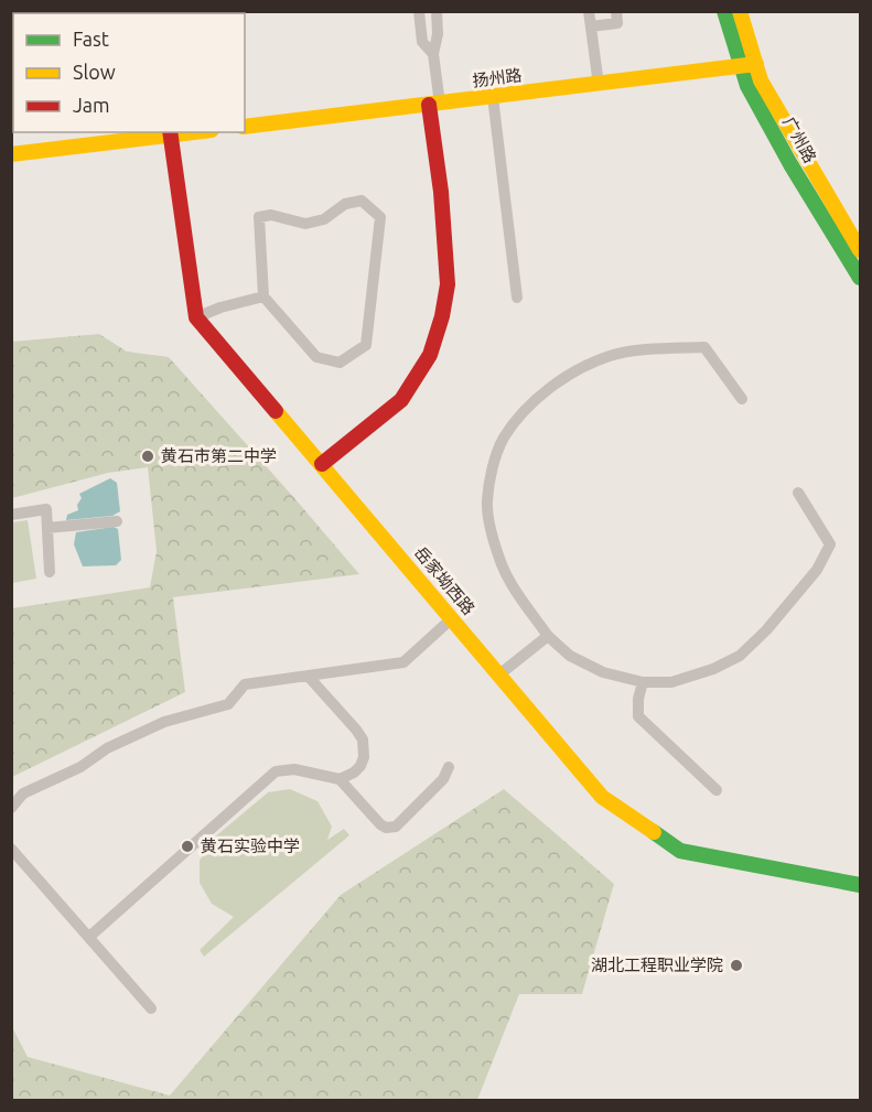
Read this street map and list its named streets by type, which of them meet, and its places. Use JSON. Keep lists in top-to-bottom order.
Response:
{
  "streets": {
    "main road": ["扬州路", "广州路", "岳家坳西路"]
  },
  "crossings": [
    ["扬州路", "广州路"]
  ],
  "places": ["黄石市第二中学", "黄石实验中学", "湖北工程职业学院"],
  "legend": ["Fast", "Slow", "Jam"]
}
